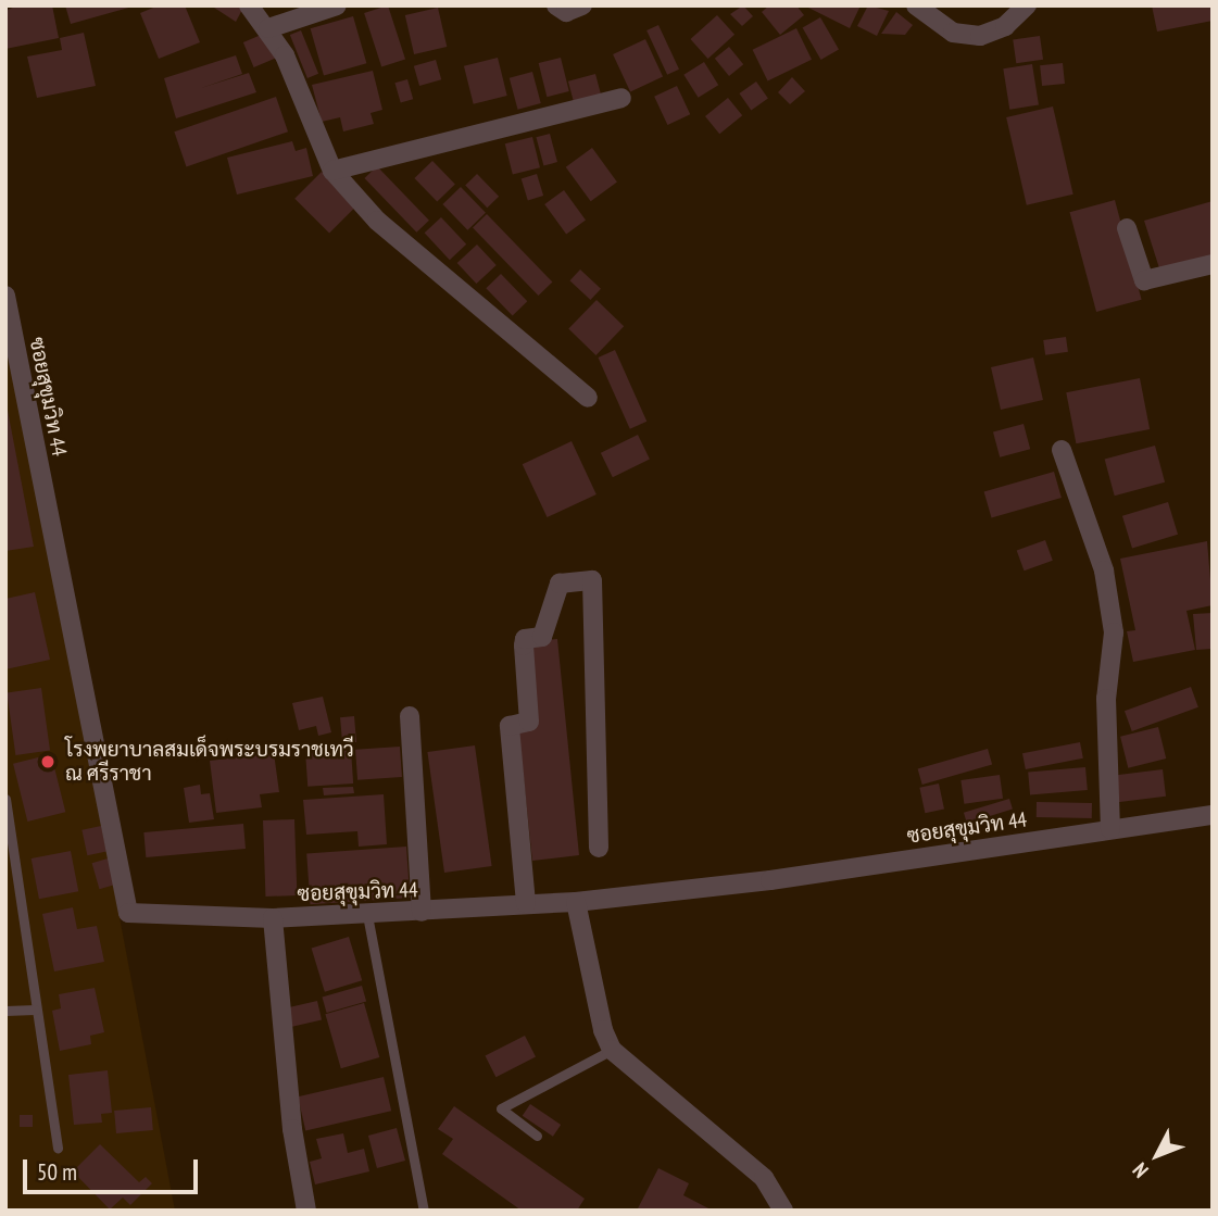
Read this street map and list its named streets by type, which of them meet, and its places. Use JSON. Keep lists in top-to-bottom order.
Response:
{
  "streets": {
    "street": ["ซอยสุขุมวิท 44"]
  },
  "places": ["โรงพยาบาลสมเด็จพระบรมราชเทวี ณ ศรีราชา"],
  "scale_bar": "50 m",
  "north": "bottom left"
}
